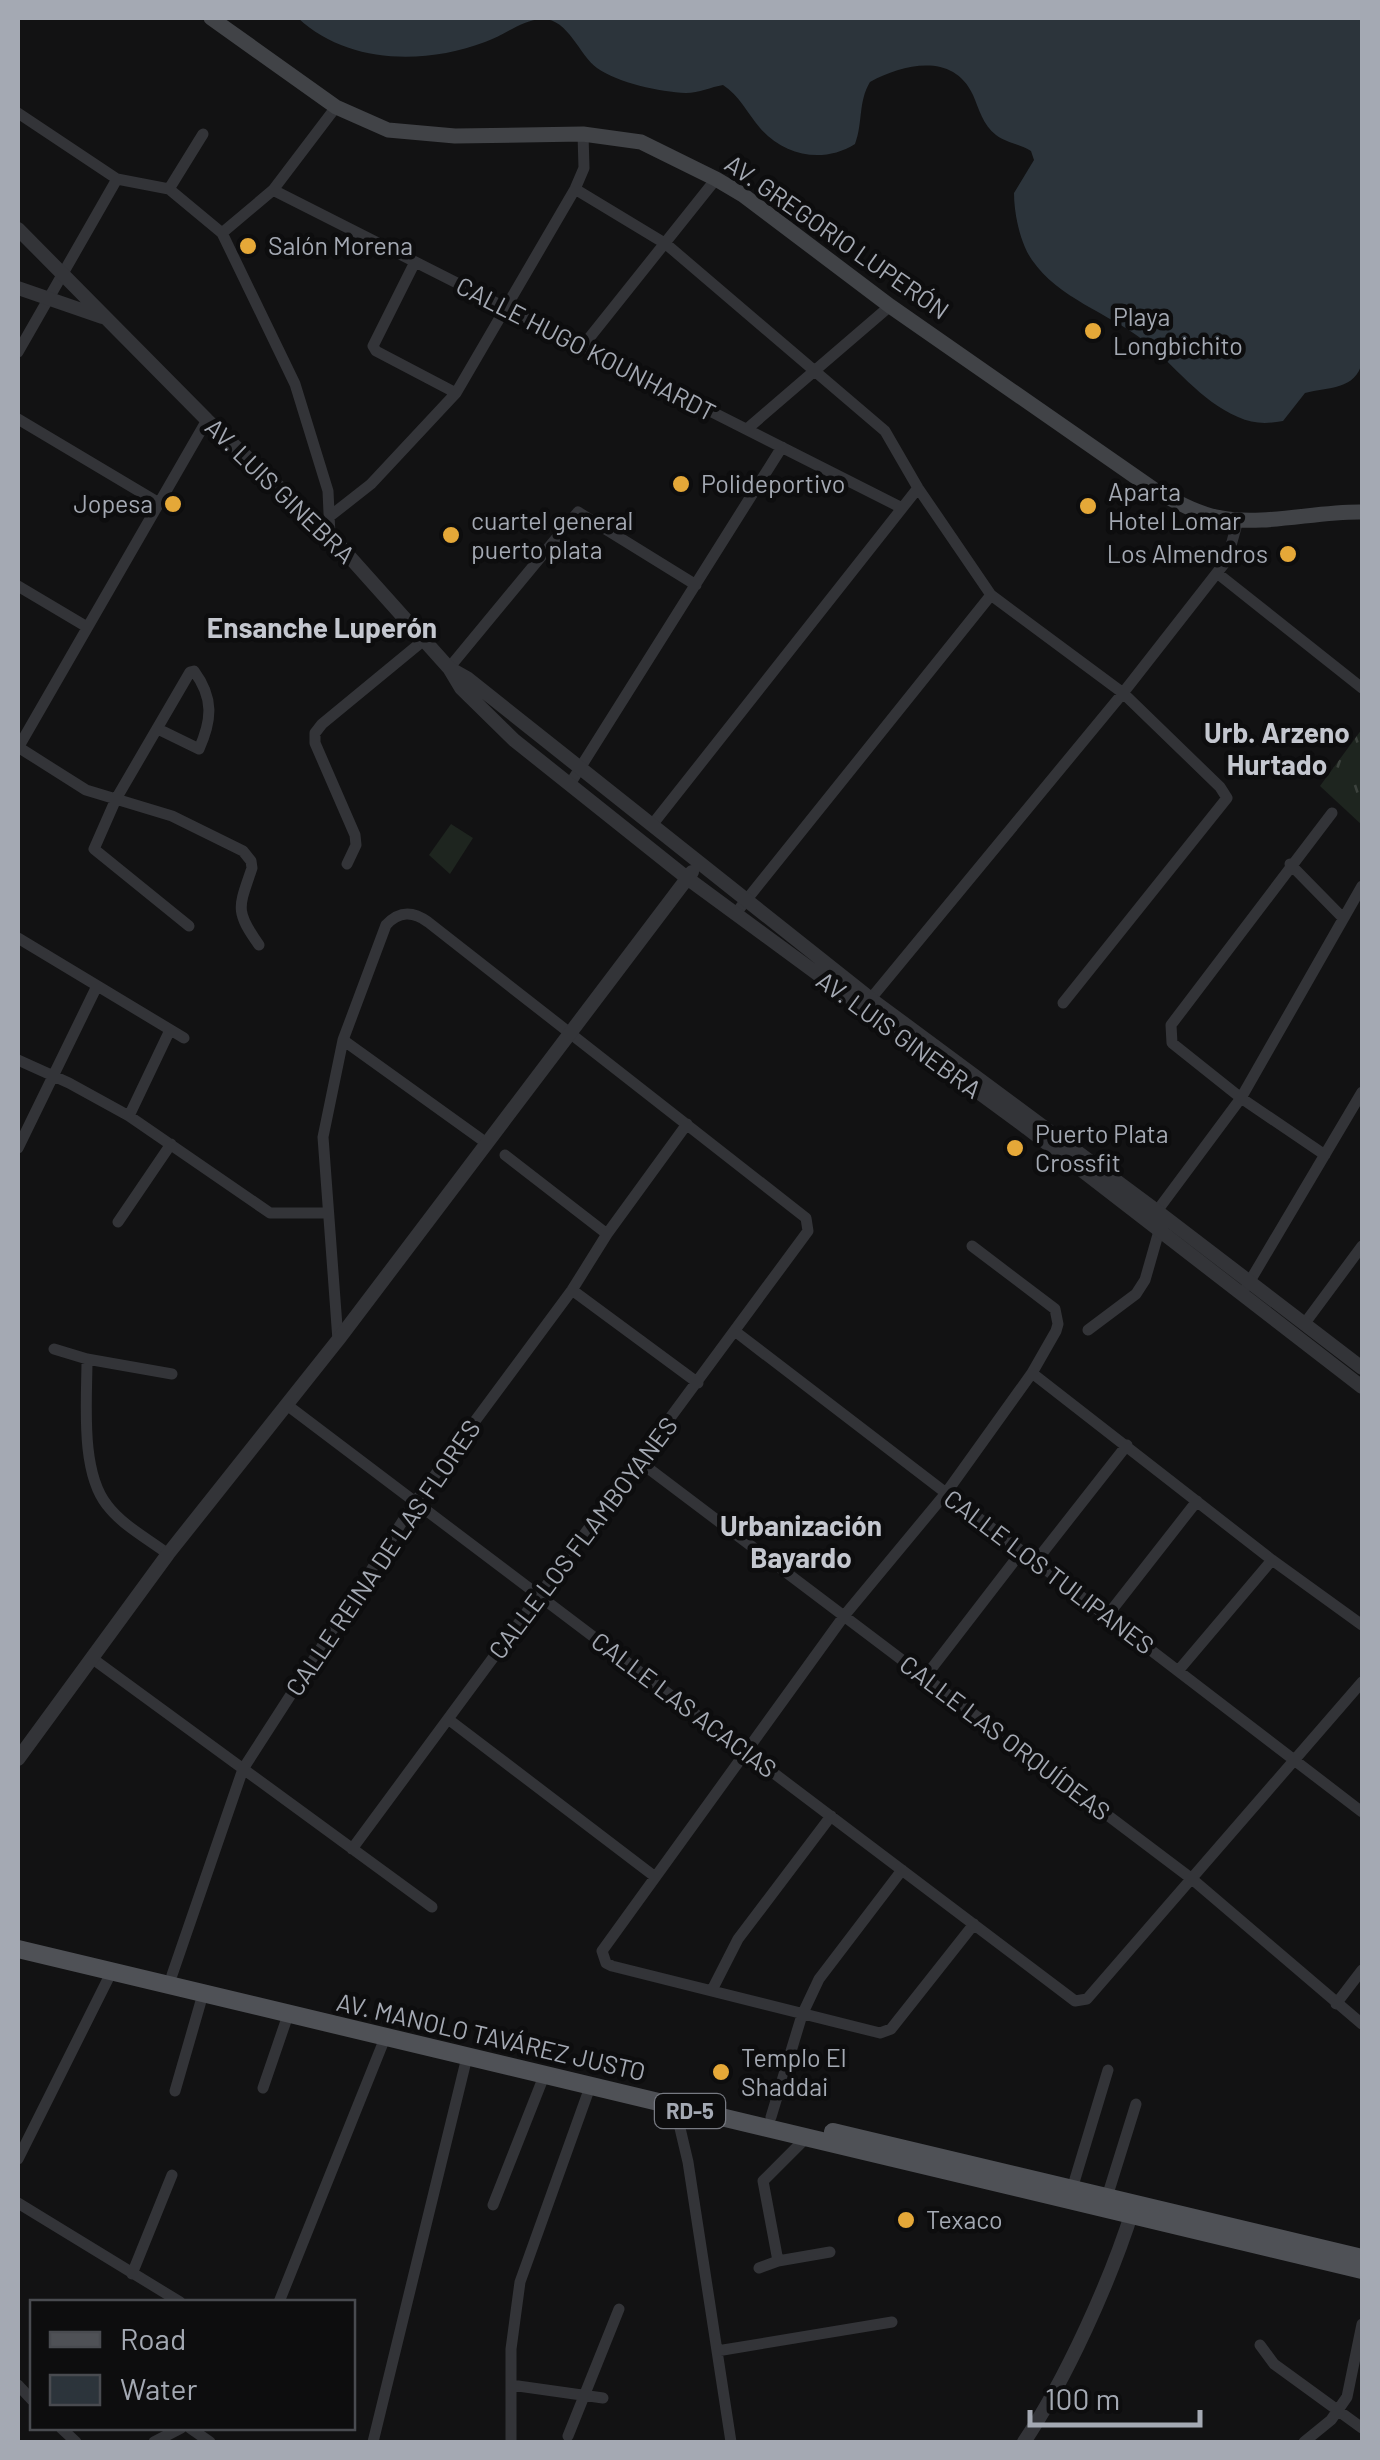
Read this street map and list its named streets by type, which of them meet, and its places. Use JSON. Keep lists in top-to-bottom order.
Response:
{
  "streets": {
    "main road": ["AV. GREGORIO LUPERÓN", "AV. MANOLO TAVÁREZ JUSTO", "RD-5"],
    "street": [
      "CALLE HUGO KOUNHARDT",
      "AV. LUIS GINEBRA",
      "CALLE LOS FLAMBOYANES",
      "CALLE REINA DE LAS FLORES",
      "CALLE LOS TULIPANES",
      "CALLE LAS ACACIAS",
      "CALLE LAS ORQUÍDEAS"
    ]
  },
  "crossings": [
    ["CALLE LOS FLAMBOYANES", "CALLE REINA DE LAS FLORES"],
    ["CALLE LOS FLAMBOYANES", "CALLE LOS TULIPANES"],
    ["CALLE LOS FLAMBOYANES", "CALLE LAS ACACIAS"],
    ["CALLE LOS FLAMBOYANES", "CALLE LAS ORQUÍDEAS"],
    ["CALLE REINA DE LAS FLORES", "CALLE LAS ACACIAS"],
    ["CALLE REINA DE LAS FLORES", "AV. MANOLO TAVÁREZ JUSTO"],
    ["CALLE LAS ACACIAS", "CALLE LAS ORQUÍDEAS"]
  ],
  "districts": ["Ensanche Luperón", "Urb. Arzeno Hurtado", "Urbanización Bayardo"],
  "places": [
    "Salón Morena",
    "Playa Longbichito",
    "Polideportivo",
    "Jopesa",
    "Aparta Hotel Lomar",
    "cuartel general puerto plata",
    "Los Almendros",
    "Puerto Plata Crossfit",
    "Templo El Shaddai",
    "Texaco"
  ],
  "legend": ["Road", "Water"],
  "scale_bar": "100 m"
}
